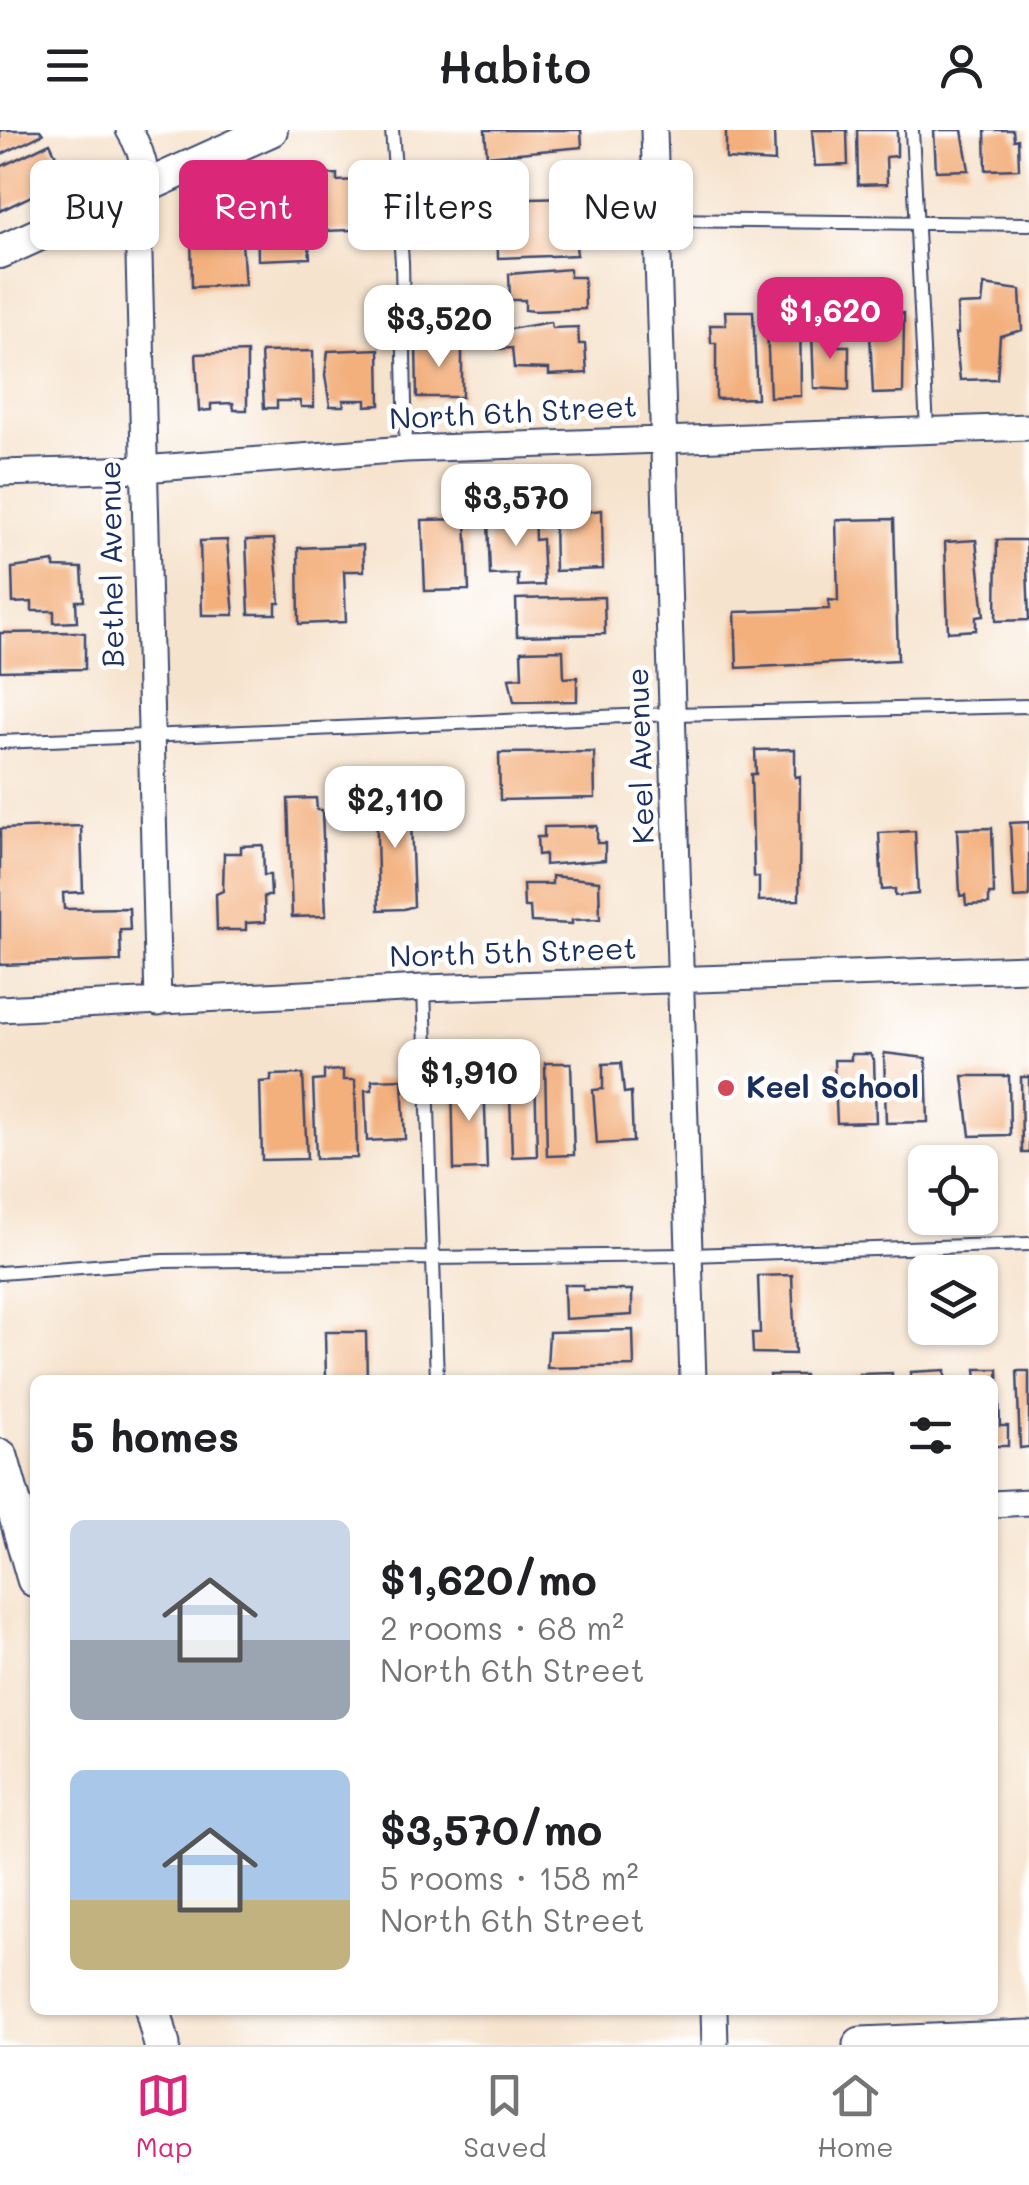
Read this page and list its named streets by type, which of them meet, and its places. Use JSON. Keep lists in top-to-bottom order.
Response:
{
  "streets": {
    "street": [
      "North 6th Street",
      "Bethel Avenue",
      "Keel Avenue",
      "North 5th Street"
    ]
  },
  "crossings": [
    ["North 6th Street", "Bethel Avenue"],
    ["North 6th Street", "Keel Avenue"],
    ["Bethel Avenue", "North 5th Street"],
    ["Keel Avenue", "North 5th Street"]
  ],
  "places": ["Keel School"],
  "page": {
    "header": "Habito",
    "chip": [
      "Buy",
      "Rent",
      "Filters",
      "New"
    ],
    "price": [
      "$1,620",
      "$3,520",
      "$3,570",
      "$2,110",
      "$1,910"
    ],
    "heading": "5 homes",
    "list": [
      {
        "name": "$1,620/mo",
        "note": "2 rooms · 68 m² · North 6th Street"
      },
      {
        "name": "$3,570/mo",
        "note": "5 rooms · 158 m² · North 6th Street"
      }
    ],
    "tabs": ["Map", "Saved", "Home"]
  }
}
